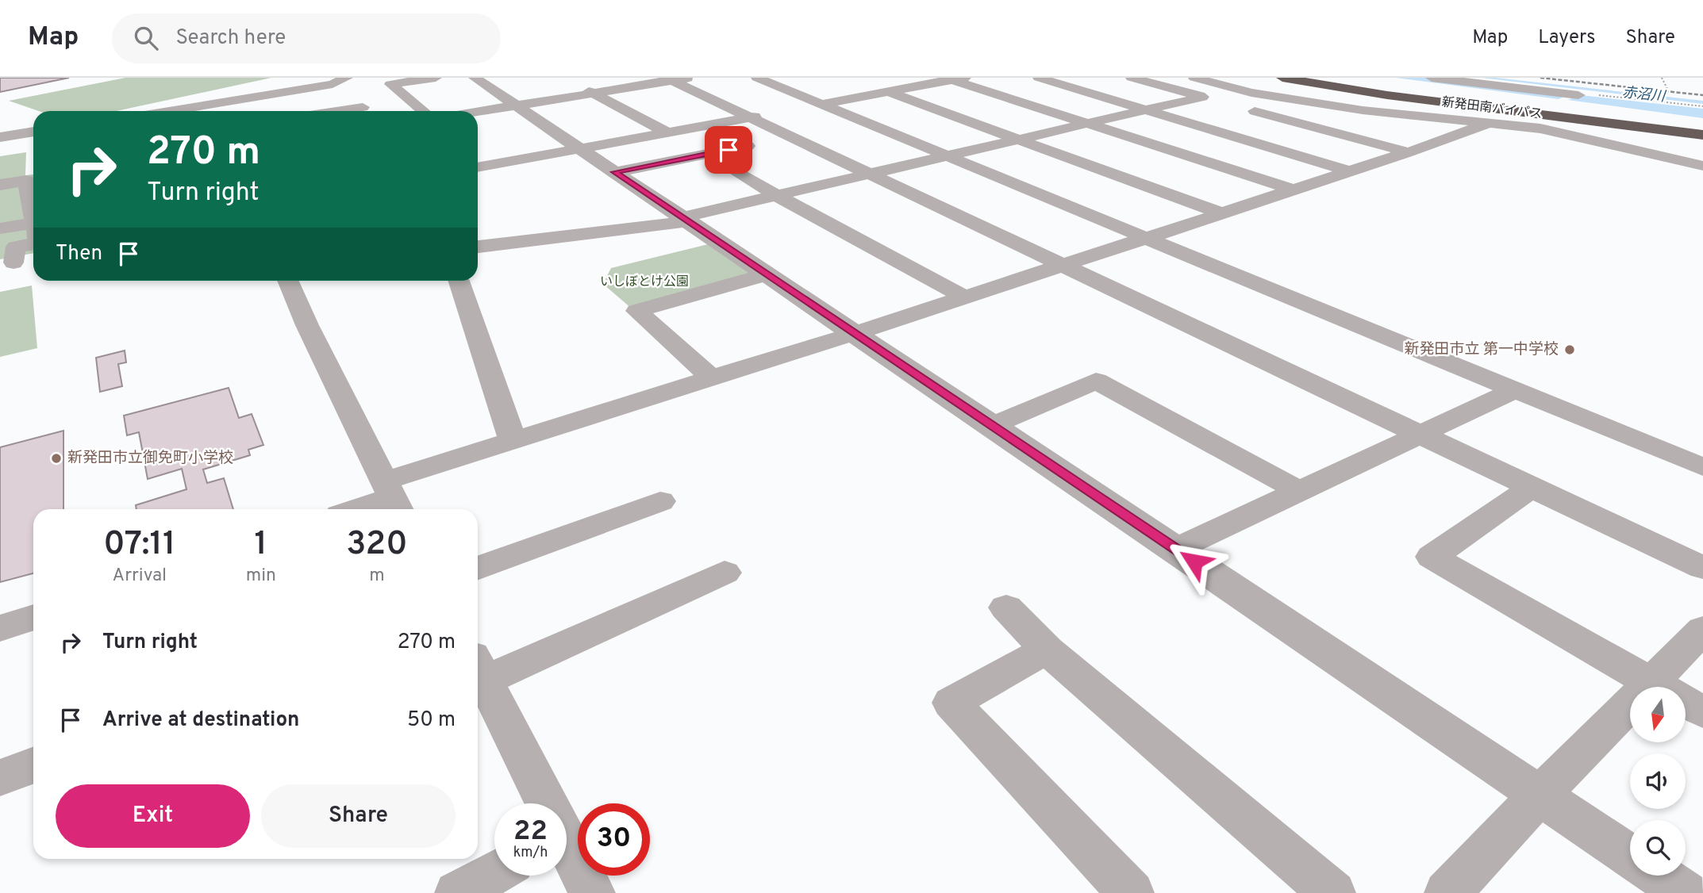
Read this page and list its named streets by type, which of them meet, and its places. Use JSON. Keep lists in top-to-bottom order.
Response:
{
  "streets": {
    "highway": ["新発田南バイパス"]
  },
  "water": ["赤沼川"],
  "parks": ["いしぼとけ公園"],
  "places": ["新発田市立 第一中学校", "新発田市立御免町小学校"],
  "north": "bottom",
  "page": {
    "header": "Map",
    "search": "Search here",
    "nav": ["Map", "Layers", "Share"],
    "turn": ["270 m", "Turn right"],
    "then": "Then",
    "eta": [
      "07:11",
      "Arrival",
      "1",
      "min",
      "320",
      "m"
    ],
    "list": [
      {
        "name": "Turn right",
        "value": "270 m"
      },
      {
        "name": "Arrive at destination",
        "value": "50 m"
      }
    ],
    "buttons": ["Exit", "Share"],
    "speed": "22 km/h",
    "limit": "30"
  }
}
